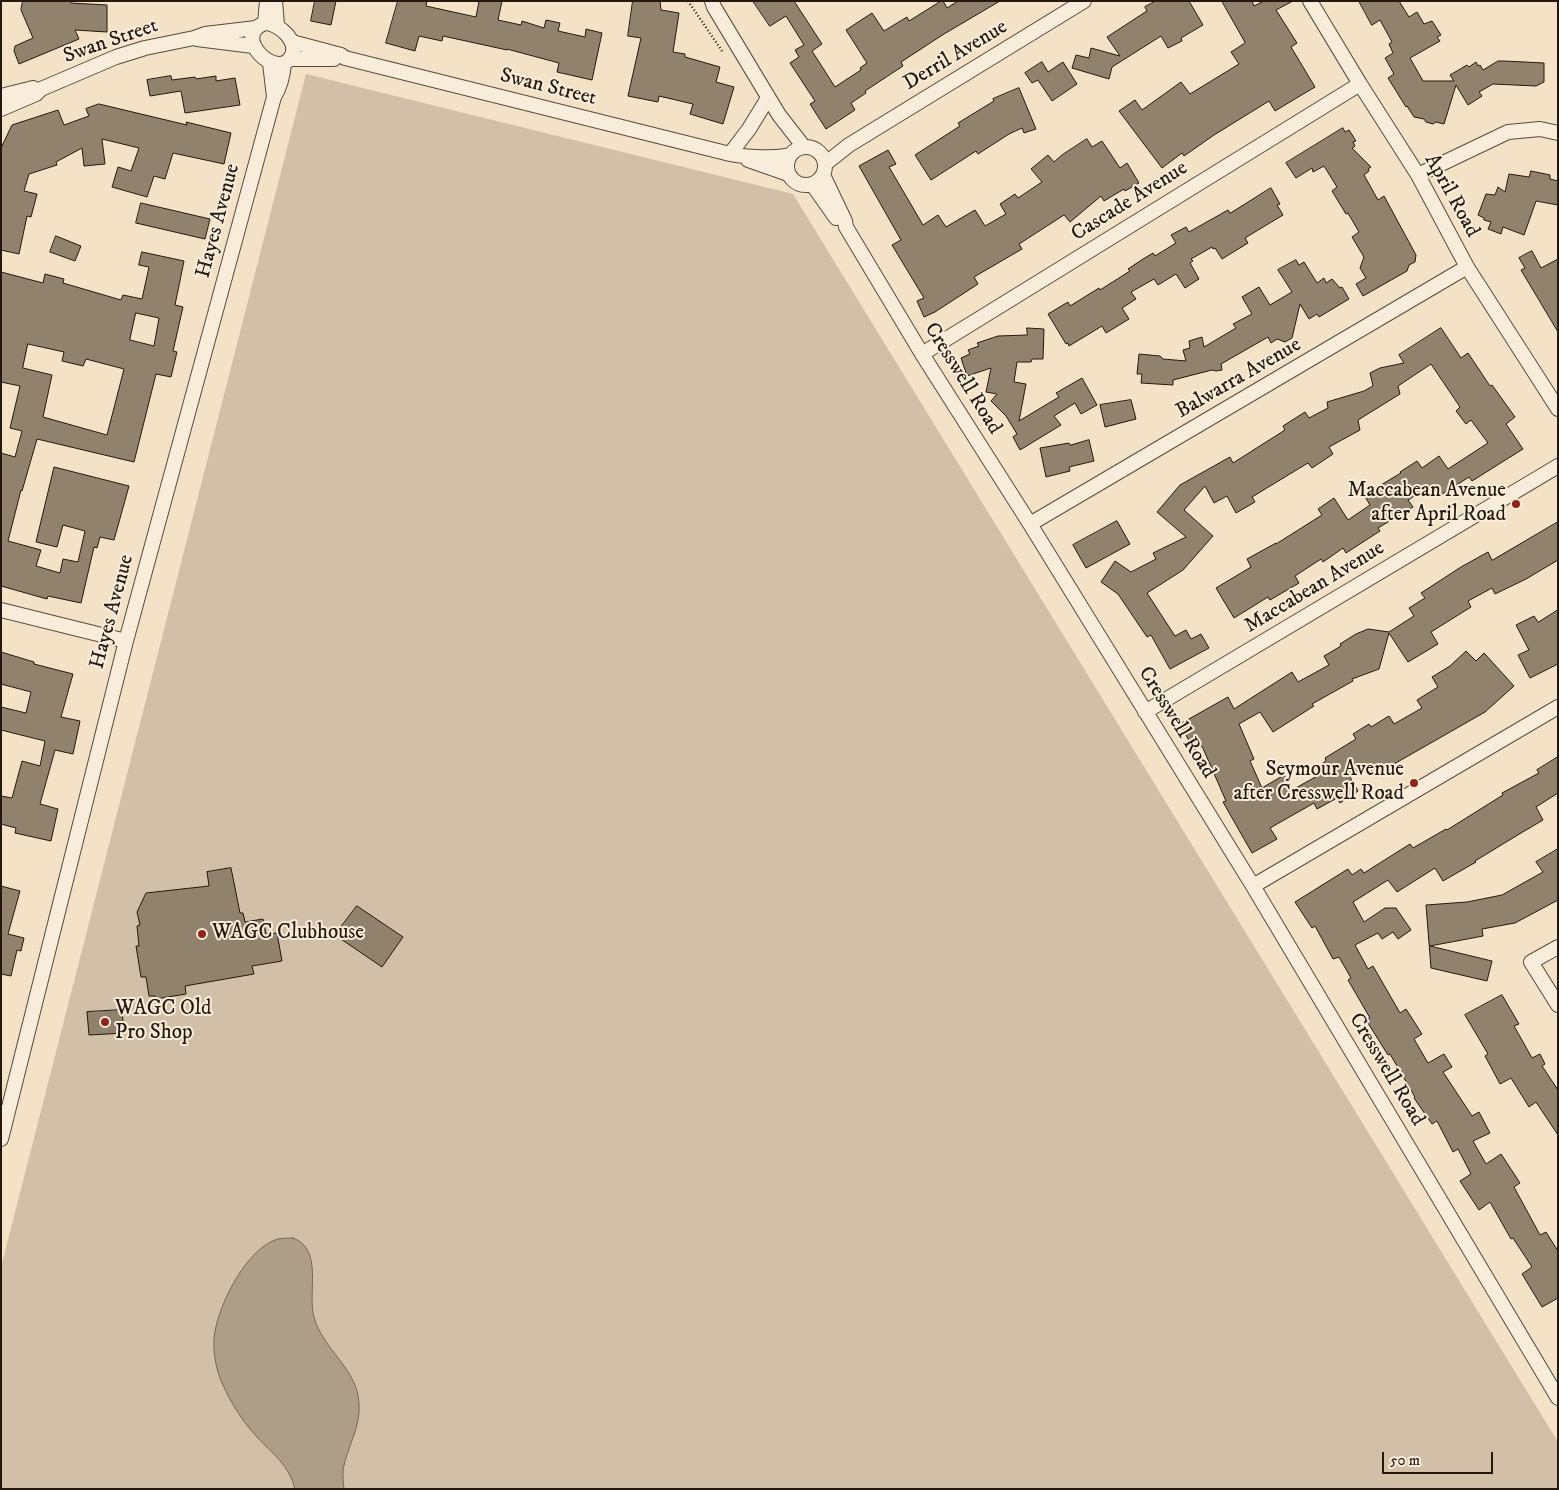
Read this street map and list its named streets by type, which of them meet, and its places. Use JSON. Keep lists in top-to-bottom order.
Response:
{
  "streets": {
    "street": [
      "Swan Street",
      "Derril Avenue",
      "April Road",
      "Cascade Avenue",
      "Hayes Avenue",
      "Cresswell Road",
      "Balwarra Avenue",
      "Maccabean Avenue"
    ]
  },
  "crossings": [
    ["Swan Street", "Derril Avenue"],
    ["Swan Street", "Hayes Avenue"],
    ["Swan Street", "Cresswell Road"],
    ["Derril Avenue", "Cresswell Road"],
    ["April Road", "Cascade Avenue"],
    ["April Road", "Balwarra Avenue"],
    ["Cascade Avenue", "Cresswell Road"],
    ["Cresswell Road", "Balwarra Avenue"],
    ["Cresswell Road", "Maccabean Avenue"]
  ],
  "places": [
    "Maccabean Avenue after April Road",
    "Seymour Avenue after Cresswell Road",
    "WAGC Clubhouse",
    "WAGC Old Pro Shop"
  ],
  "scale_bar": "50 m"
}
